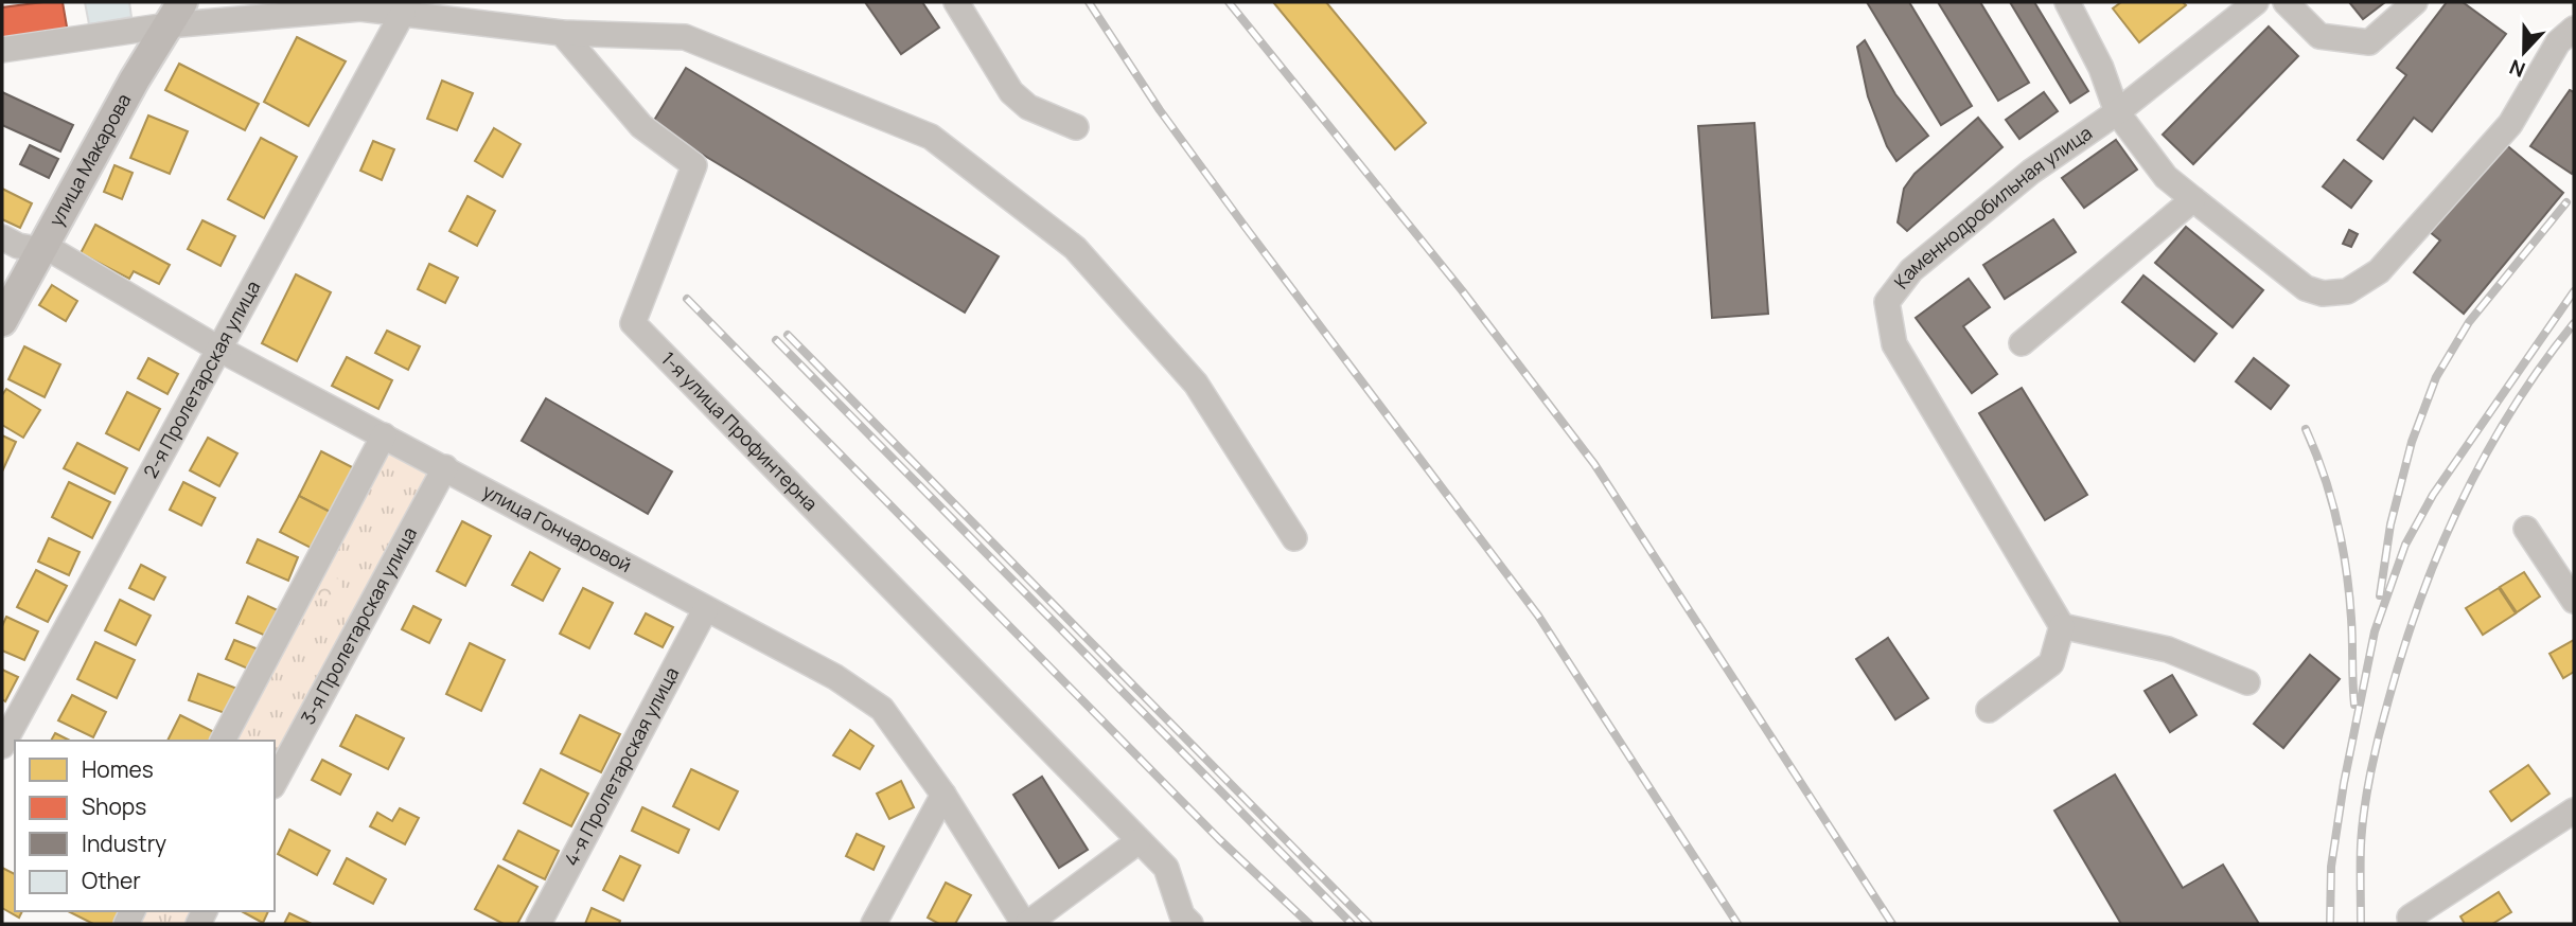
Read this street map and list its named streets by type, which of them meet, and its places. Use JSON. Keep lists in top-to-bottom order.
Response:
{
  "streets": {
    "main road": ["улица Макарова"],
    "street": [
      "Каменнодробильная улица",
      "2-я Пролетарская улица",
      "1-я улица Профинтерна",
      "улица Гончаровой",
      "3-я Пролетарская улица",
      "4-я Пролетарская улица"
    ]
  },
  "crossings": [
    ["улица Макарова", "улица Гончаровой"],
    ["2-я Пролетарская улица", "улица Гончаровой"],
    ["улица Гончаровой", "3-я Пролетарская улица"],
    ["улица Гончаровой", "4-я Пролетарская улица"]
  ],
  "legend": [
    "Homes",
    "Shops",
    "Industry",
    "Other"
  ],
  "north": "bottom"
}
